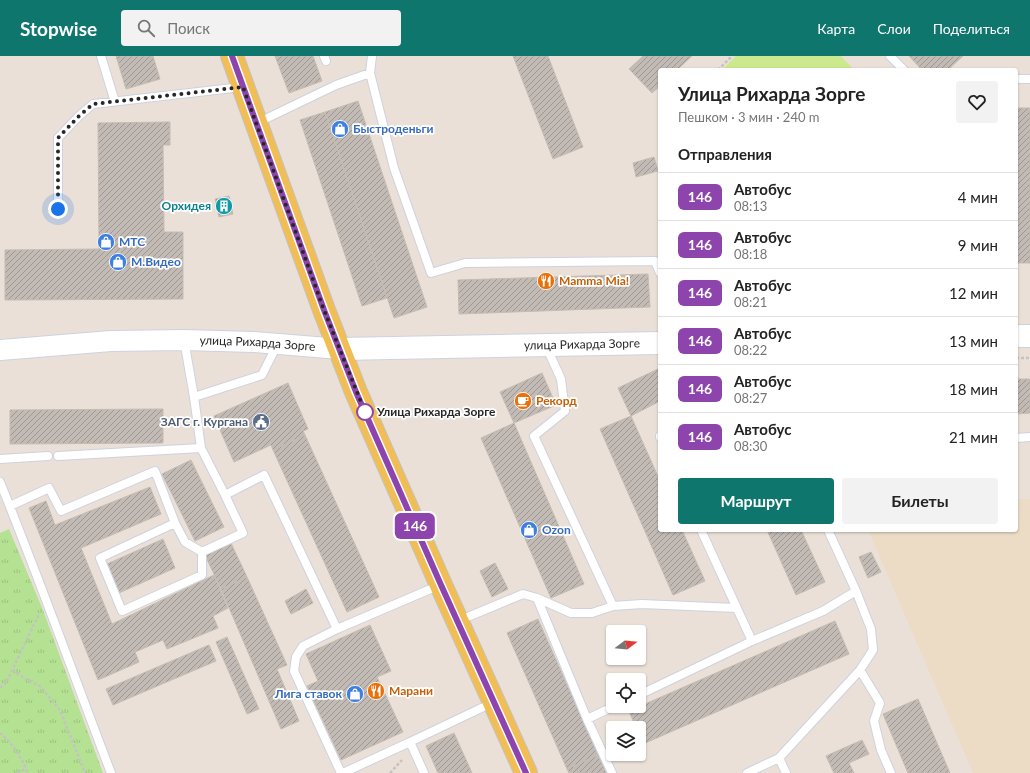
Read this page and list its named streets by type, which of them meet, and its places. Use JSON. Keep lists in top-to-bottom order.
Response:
{
  "streets": {
    "main road": ["улица Рихарда Зорге"]
  },
  "places": {
    "shop": [
      "Быстроденьги",
      "МТС",
      "М.Видео",
      "Ozon",
      "Лига ставок"
    ],
    "building": ["Орхидея"],
    "restaurant": ["Mamma Mia!", "Марани"],
    "cafe": ["Рекорд"],
    "other": ["Улица Рихарда Зорге"],
    "public building": ["ЗАГС г. Кургана"]
  },
  "lines": ["bus line 146"],
  "north": "right",
  "page": {
    "header": "Stopwise",
    "search": "Поиск",
    "nav": ["Карта", "Слои", "Поделиться"],
    "on_map": "146",
    "heading": [
      ["Улица Рихарда Зорге", "Пешком · 3 мин · 240 m"],
      "Отправления"
    ],
    "list": [
      {
        "mark": "146",
        "name": "Автобус",
        "note": "08:13",
        "value": "4 мин"
      },
      {
        "mark": "146",
        "name": "Автобус",
        "note": "08:18",
        "value": "9 мин"
      },
      {
        "mark": "146",
        "name": "Автобус",
        "note": "08:21",
        "value": "12 мин"
      },
      {
        "mark": "146",
        "name": "Автобус",
        "note": "08:22",
        "value": "13 мин"
      },
      {
        "mark": "146",
        "name": "Автобус",
        "note": "08:27",
        "value": "18 мин"
      },
      {
        "mark": "146",
        "name": "Автобус",
        "note": "08:30",
        "value": "21 мин"
      }
    ],
    "buttons": ["Маршрут", "Билеты"]
  }
}
